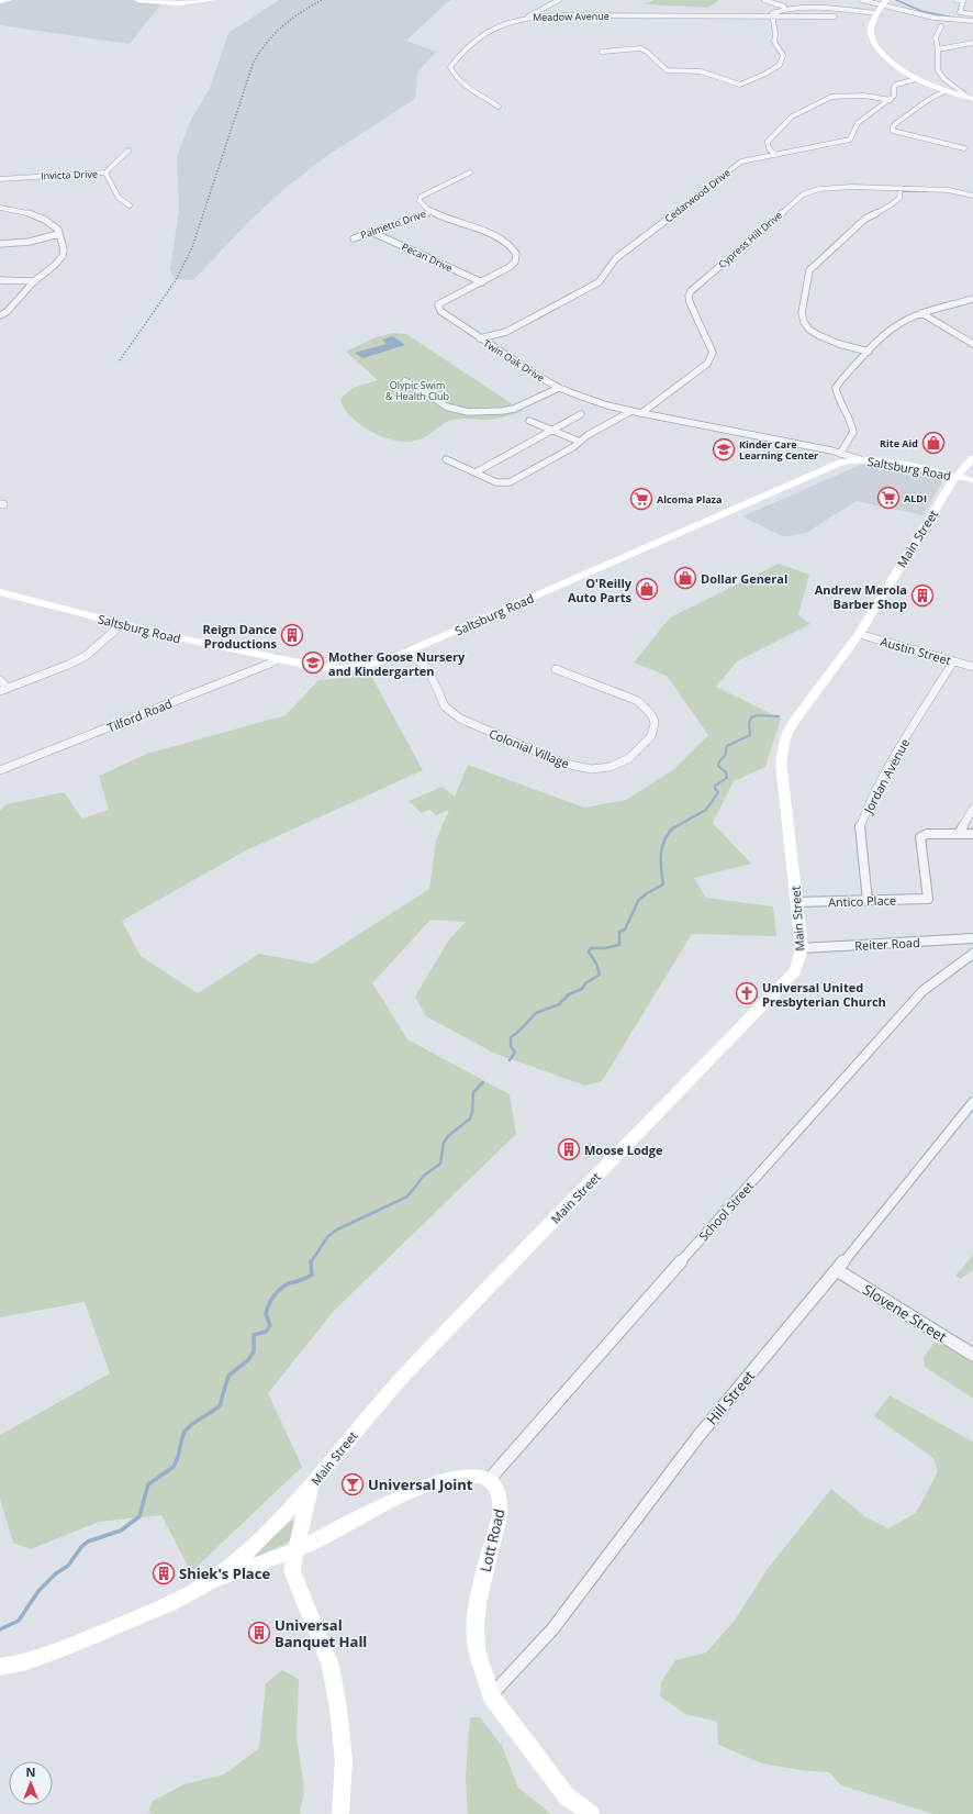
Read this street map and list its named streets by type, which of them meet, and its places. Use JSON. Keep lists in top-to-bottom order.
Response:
{
  "streets": {
    "street": [
      "Meadow Avenue",
      "Invicta Drive",
      "Cedarwood Drive",
      "Palmetto Drive",
      "Cypress Hill Drive",
      "Pecan Drive",
      "Twin Oak Drive",
      "Saltsburg Road",
      "Main Street",
      "Austin Street",
      "Tilford Road",
      "Colonial Village",
      "Jordan Avenue",
      "Antico Place",
      "Reiter Road",
      "School Street",
      "Slovene Street",
      "Hill Street",
      "Lott Road"
    ]
  },
  "crossings": [
    ["Cedarwood Drive", "Twin Oak Drive"],
    ["Palmetto Drive", "Pecan Drive"],
    ["Palmetto Drive", "Twin Oak Drive"],
    ["Cypress Hill Drive", "Twin Oak Drive"],
    ["Pecan Drive", "Twin Oak Drive"],
    ["Twin Oak Drive", "Saltsburg Road"],
    ["Saltsburg Road", "Main Street"],
    ["Saltsburg Road", "Tilford Road"],
    ["Saltsburg Road", "Colonial Village"],
    ["Main Street", "Austin Street"],
    ["Main Street", "Antico Place"],
    ["Main Street", "Reiter Road"],
    ["Austin Street", "Jordan Avenue"],
    ["Jordan Avenue", "Antico Place"],
    ["School Street", "Lott Road"],
    ["Slovene Street", "Hill Street"],
    ["Hill Street", "Lott Road"]
  ],
  "parks": ["Olypic Swim & Health Club"],
  "places": {
    "shop": ["Rite Aid", "Dollar General", "O'Reilly Auto Parts"],
    "school or university": ["Kinder Care Learning Center", "Mother Goose Nursery and Kindergarten"],
    "supermarket": ["ALDI", "Alcoma Plaza"],
    "building": [
      "Andrew Merola Barber Shop",
      "Reign Dance Productions",
      "Moose Lodge",
      "Shiek's Place",
      "Universal Banquet Hall"
    ],
    "church": ["Universal United Presbyterian Church"],
    "bar": ["Universal Joint"]
  },
  "north": "top"
}
